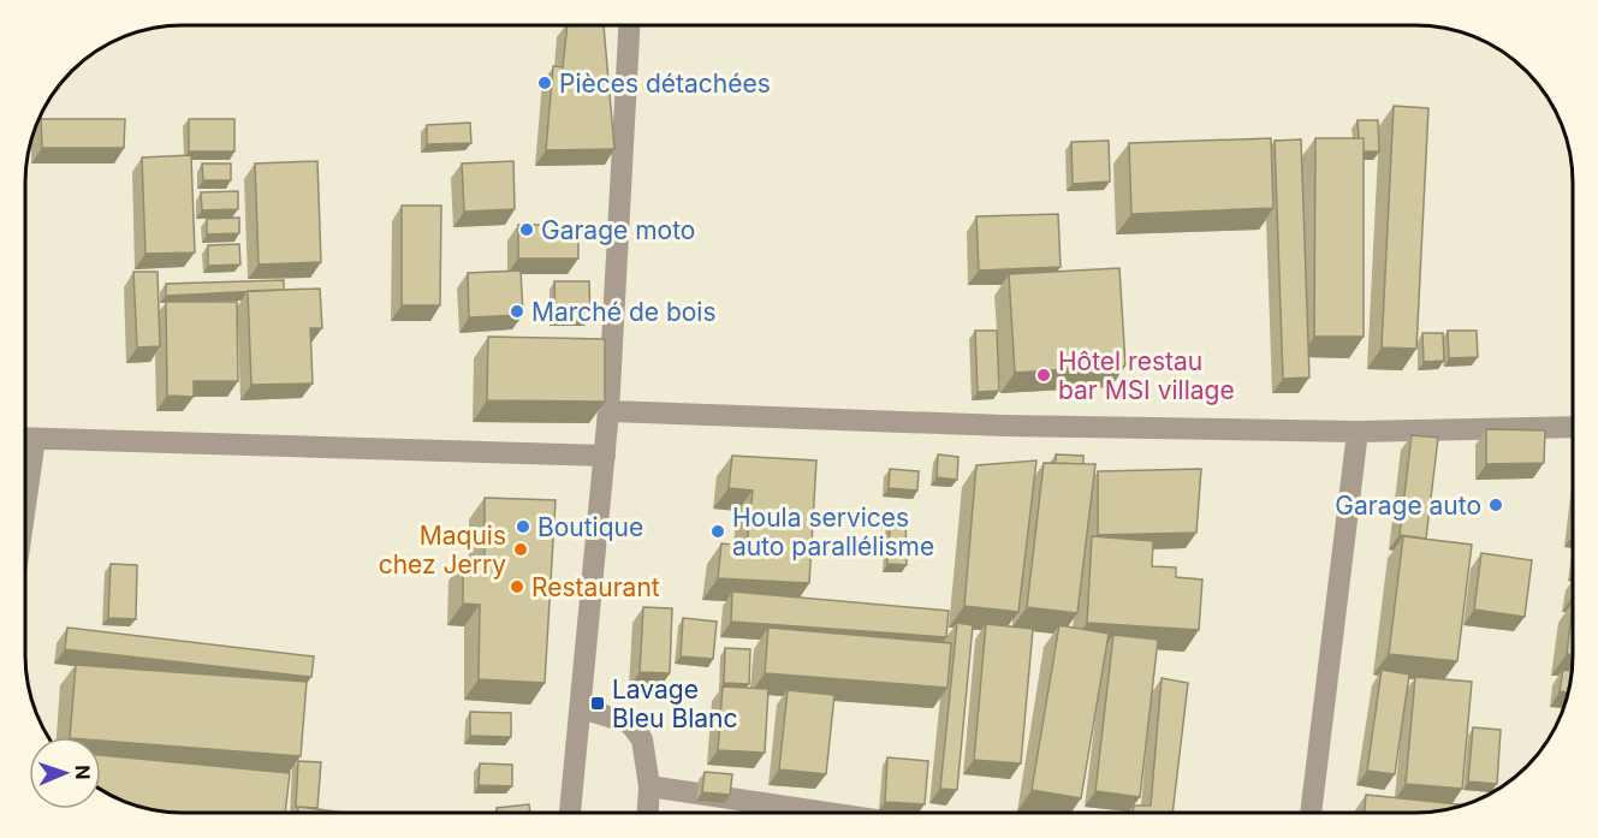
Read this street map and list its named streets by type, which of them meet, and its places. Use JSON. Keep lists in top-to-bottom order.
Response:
{
  "places": {
    "other": [
      "Pièces détachées",
      "Garage moto",
      "Marché de bois",
      "Hôtel restau bar MSI village",
      "Garage auto",
      "Boutique",
      "Houla services auto parallélisme",
      "Maquis chez Jerry",
      "Restaurant"
    ],
    "transit": ["Lavage Bleu Blanc"]
  },
  "north": "right"
}
